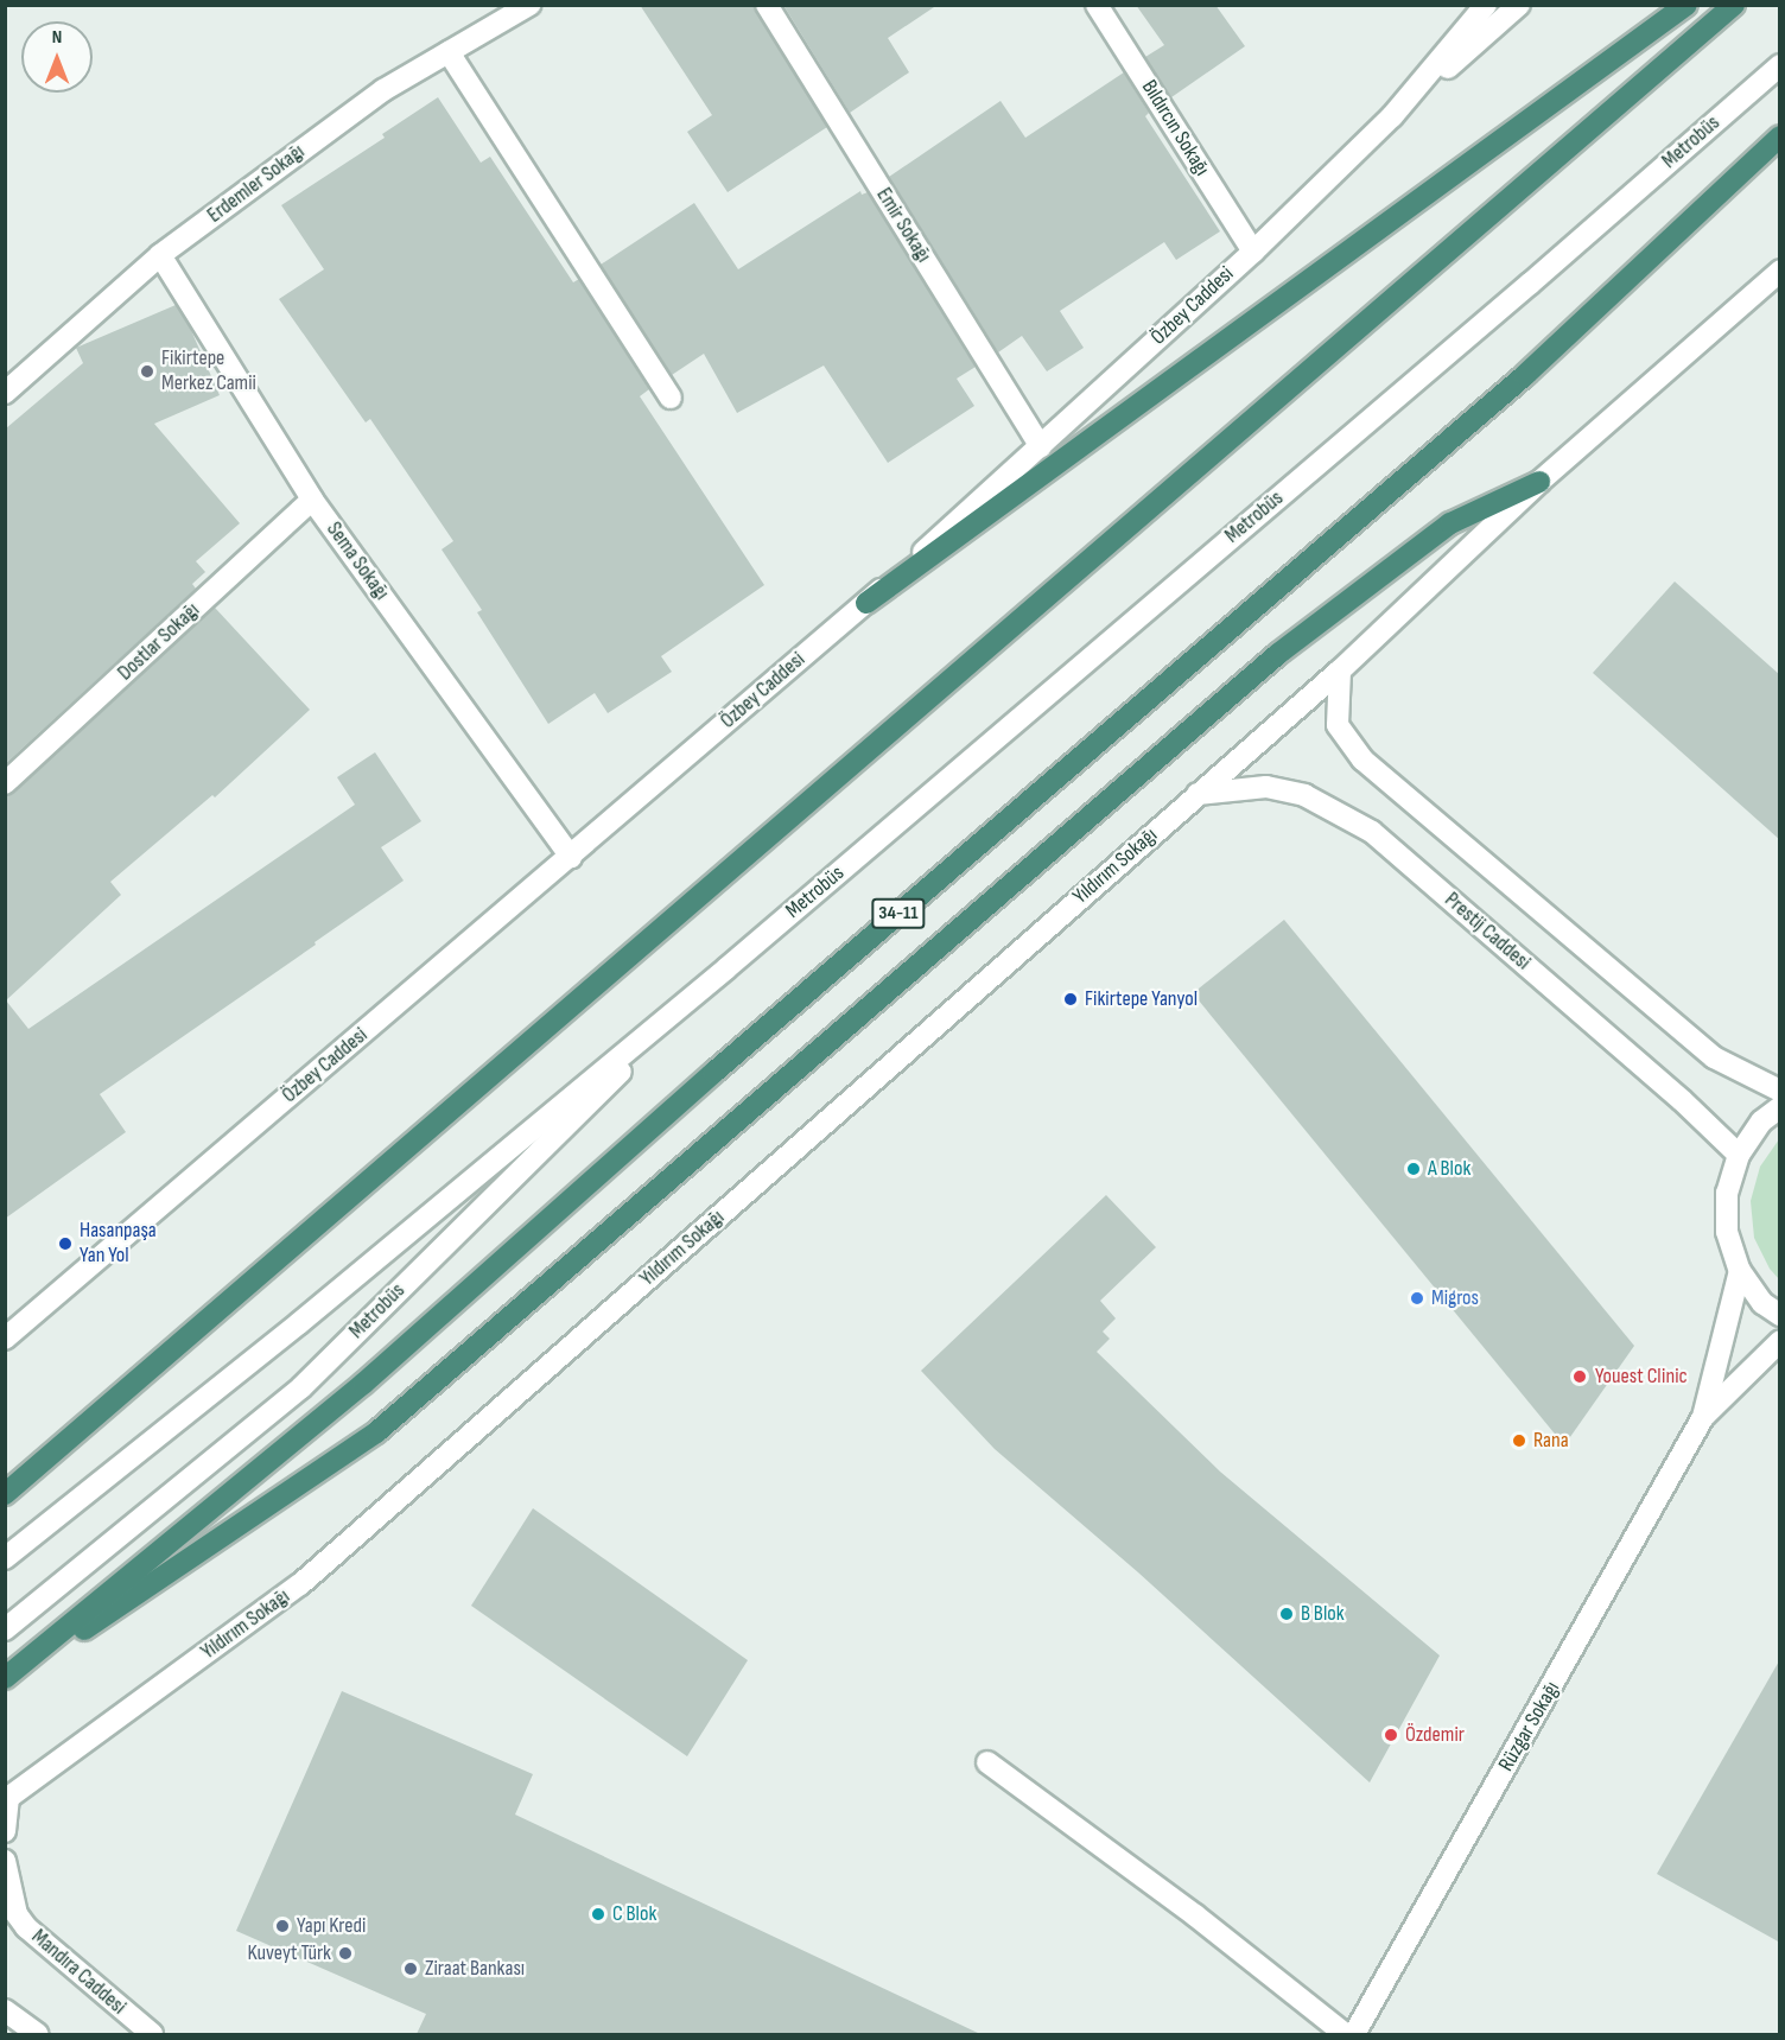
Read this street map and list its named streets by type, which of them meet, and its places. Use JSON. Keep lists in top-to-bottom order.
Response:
{
  "streets": {
    "highway": ["34-11"],
    "street": [
      "Bıldırcın Sokağı",
      "Metrobüs",
      "Erdemler Sokağı",
      "Emir Sokağı",
      "Özbey Caddesi",
      "Sema Sokağı",
      "Dostlar Sokağı",
      "Yıldırım Sokağı",
      "Prestij Caddesi",
      "Rüzgar Sokağı",
      "Mandıra Caddesi"
    ]
  },
  "crossings": [
    ["Bıldırcın Sokağı", "Özbey Caddesi"],
    ["Erdemler Sokağı", "Sema Sokağı"],
    ["Emir Sokağı", "Özbey Caddesi"],
    ["Özbey Caddesi", "Sema Sokağı"],
    ["Sema Sokağı", "Dostlar Sokağı"],
    ["Yıldırım Sokağı", "Prestij Caddesi"]
  ],
  "places": [
    "Fikirtepe Merkez Camii",
    "Fikirtepe Yanyol",
    "A Blok",
    "Hasanpaşa Yan Yol",
    "Migros",
    "Youest Clinic",
    "Rana",
    "B Blok",
    "Özdemir",
    "C Blok",
    "Yapı Kredi",
    "Kuveyt Türk",
    "Ziraat Bankası"
  ],
  "north": "top"
}
